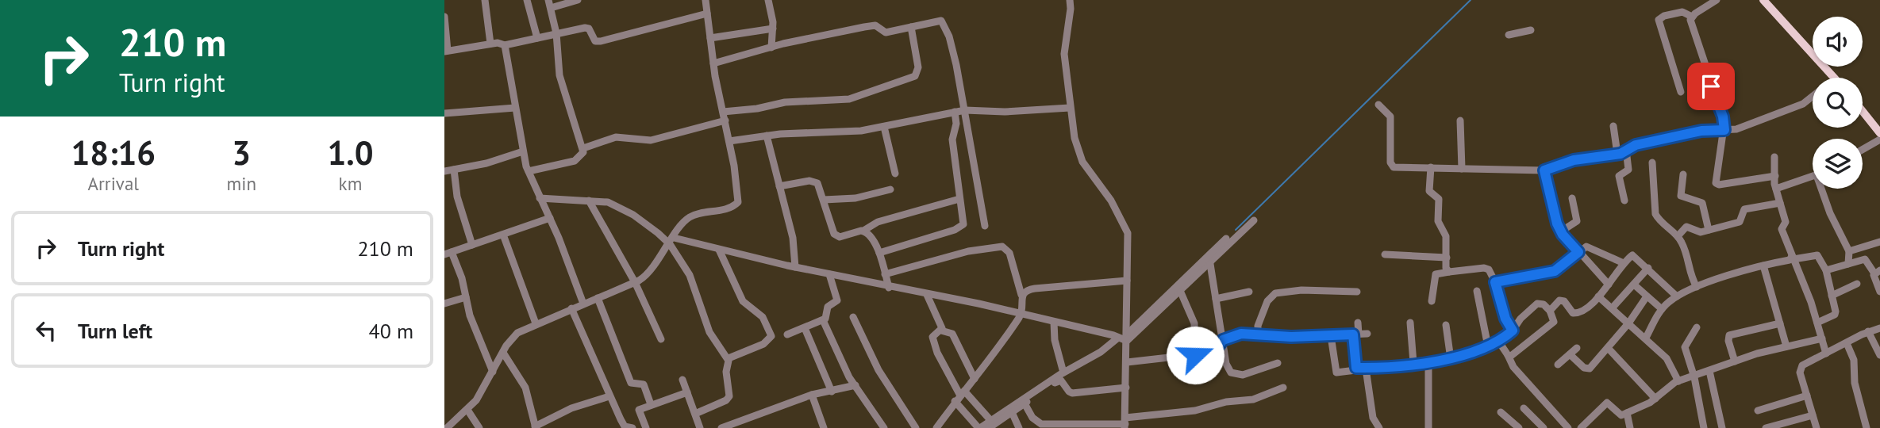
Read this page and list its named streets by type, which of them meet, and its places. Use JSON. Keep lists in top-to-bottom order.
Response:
{
  "page": {
    "turn": ["210 m", "Turn right"],
    "eta": [
      "18:16",
      "Arrival",
      "3",
      "min",
      "1.0",
      "km"
    ],
    "list": [
      {
        "name": "Turn right",
        "value": "210 m"
      },
      {
        "name": "Turn left",
        "value": "40 m"
      }
    ]
  }
}
